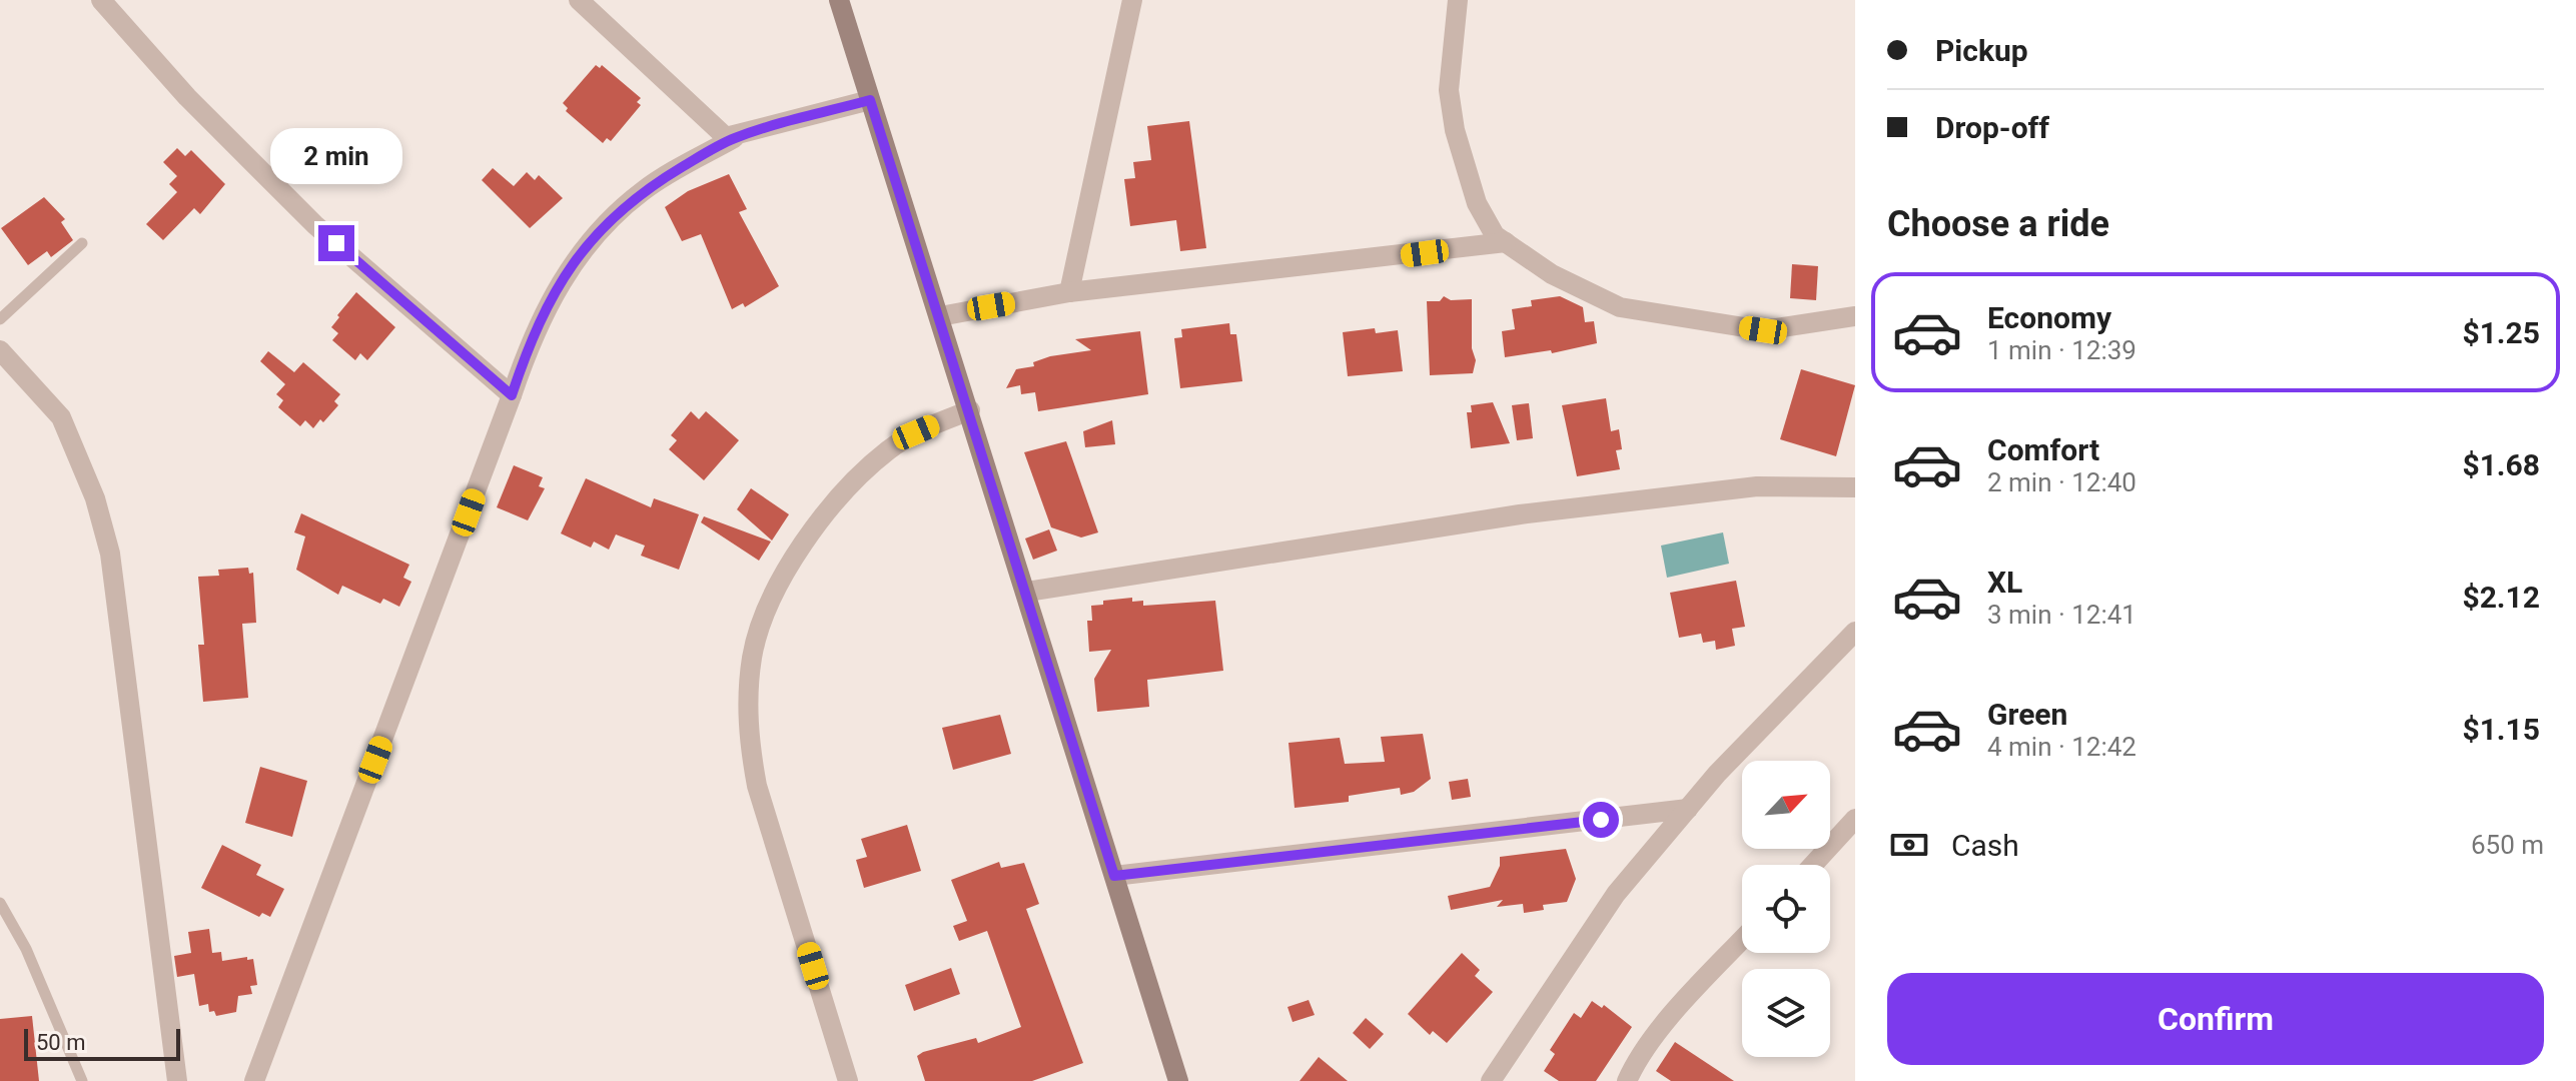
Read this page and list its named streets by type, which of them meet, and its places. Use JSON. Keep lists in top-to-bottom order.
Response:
{
  "scale_bar": "50 m",
  "north": "top right",
  "page": {
    "banner": ["Pickup", "Drop-off"],
    "bubble": "2 min",
    "heading": "Choose a ride",
    "list": [
      {
        "name": "Economy",
        "note": "1 min · 12:39",
        "value": "$1.25"
      },
      {
        "name": "Comfort",
        "note": "2 min · 12:40",
        "value": "$1.68"
      },
      {
        "name": "XL",
        "note": "3 min · 12:41",
        "value": "$2.12"
      },
      {
        "name": "Green",
        "note": "4 min · 12:42",
        "value": "$1.15"
      }
    ],
    "pay": ["Cash", "650 m"],
    "buttons": "Confirm",
    "scale": "50 m"
  }
}
